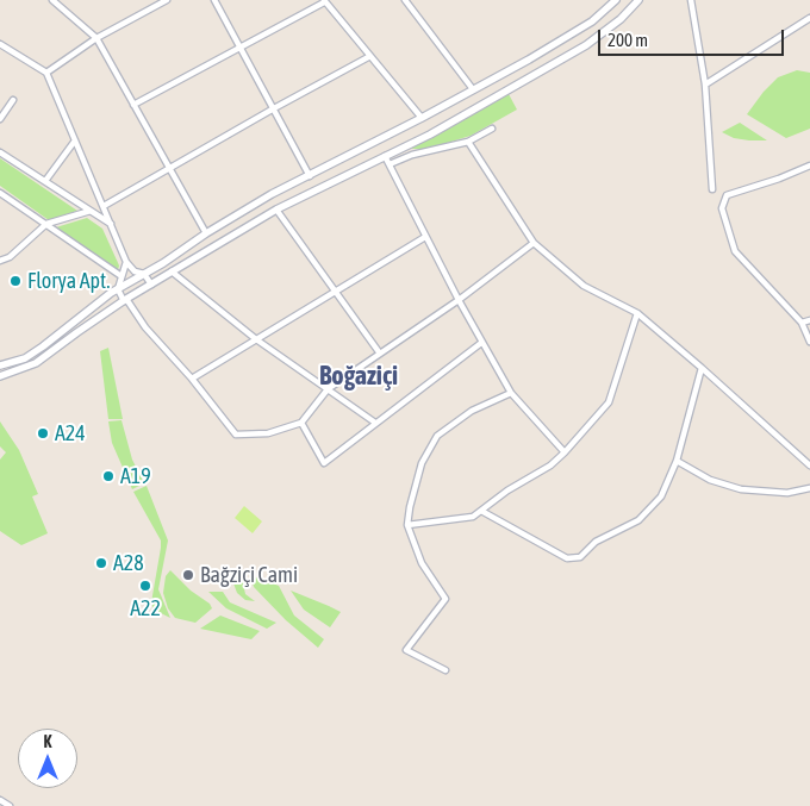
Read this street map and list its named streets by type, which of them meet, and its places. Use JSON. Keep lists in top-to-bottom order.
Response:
{
  "districts": ["Boğaziçi"],
  "places": [
    "Florya Apt.",
    "A24",
    "A19",
    "A28",
    "Bağziçi Cami",
    "A22"
  ],
  "scale_bar": "200 m",
  "north": "top"
}
